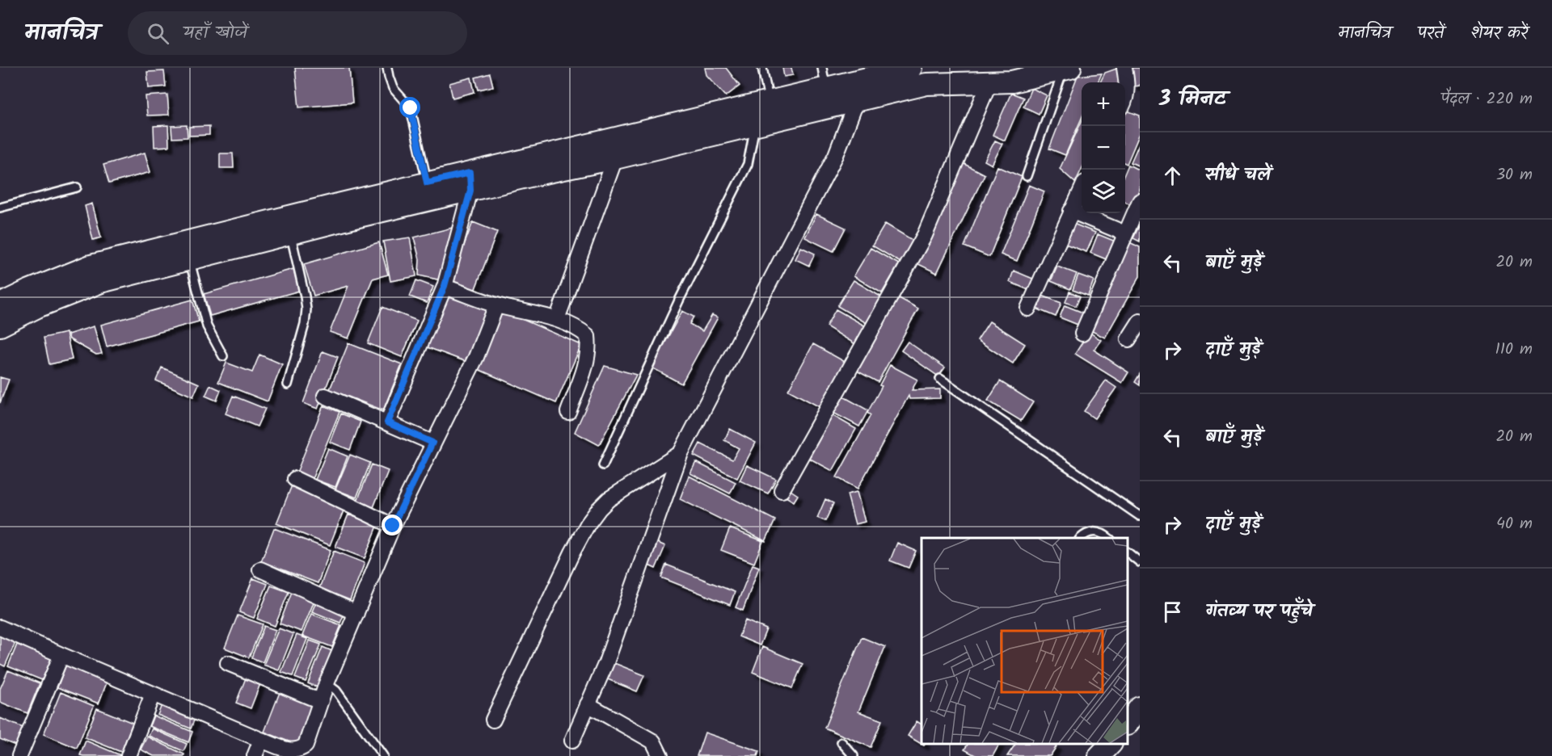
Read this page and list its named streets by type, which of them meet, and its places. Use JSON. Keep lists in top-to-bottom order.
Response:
{
  "page": {
    "header": "मानचित्र",
    "search": "यहाँ खोजें",
    "nav": ["मानचित्र", "परतें", "शेयर करें"],
    "heading": ["3 मिनट", "पैदल · 220 m"],
    "map_buttons": ["+", "−"],
    "list": [
      ["सीधे चलें", "30 m"],
      ["बाएँ मुड़ें", "20 m"],
      ["दाएँ मुड़ें", "110 m"],
      ["बाएँ मुड़ें", "20 m"],
      ["दाएँ मुड़ें", "40 m"],
      "गंतव्य पर पहुँचे"
    ]
  }
}
